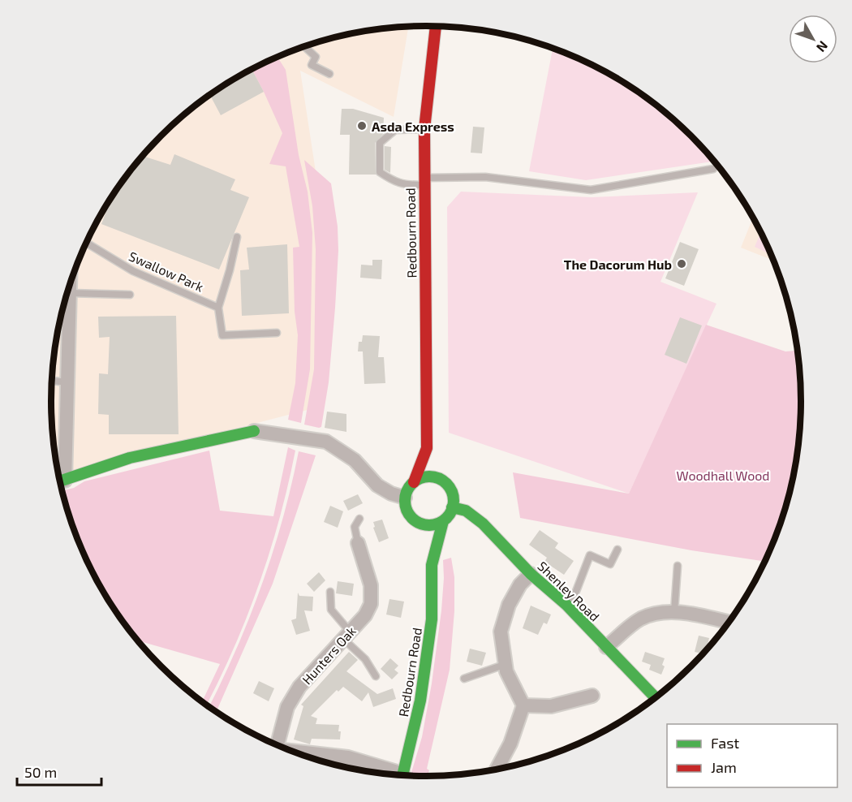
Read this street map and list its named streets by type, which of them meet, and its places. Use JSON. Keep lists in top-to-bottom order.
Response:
{
  "streets": {
    "main road": ["Redbourn Road", "Shenley Road"],
    "street": ["Hunters Oak"],
    "lane": ["Swallow Park"]
  },
  "crossings": [
    ["Redbourn Road", "Shenley Road"]
  ],
  "parks": ["Woodhall Wood"],
  "places": ["Asda Express", "The Dacorum Hub"],
  "legend": ["Fast", "Jam"],
  "scale_bar": "50 m",
  "north": "bottom right"
}
